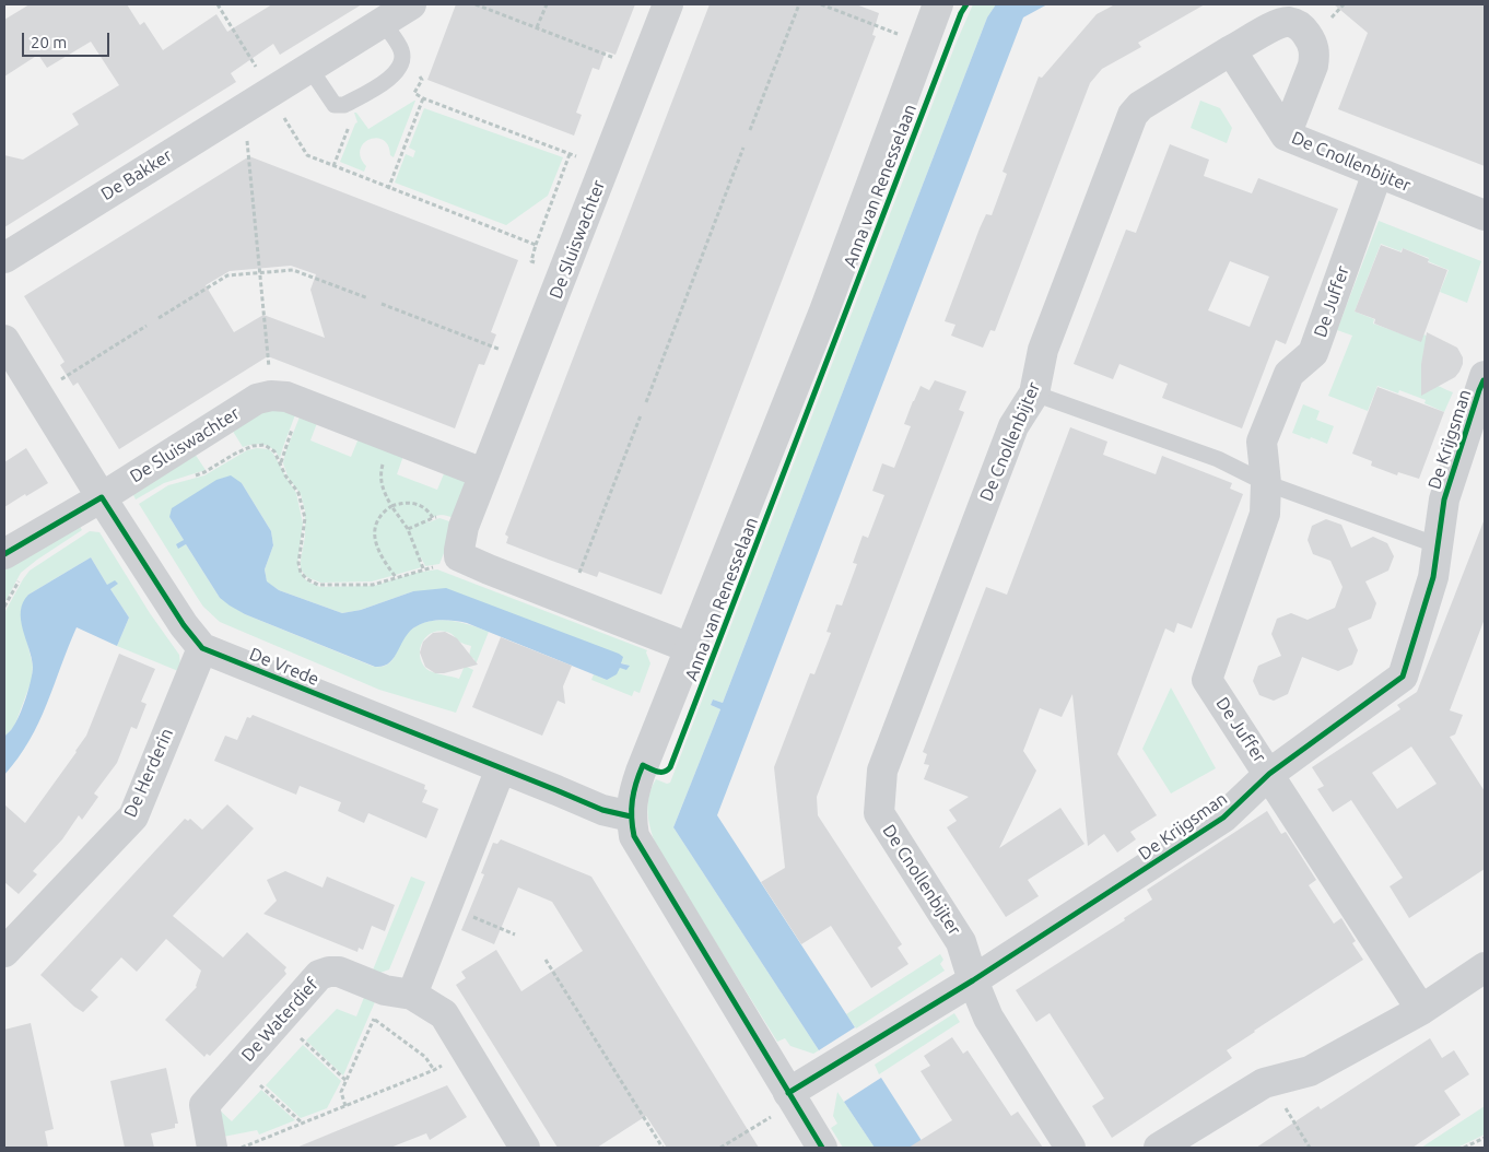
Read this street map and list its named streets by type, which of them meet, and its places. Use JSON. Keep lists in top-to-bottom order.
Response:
{
  "streets": {
    "street": [
      "De Cnollenbijter",
      "De Bakker",
      "Anna van Renesselaan",
      "De Sluiswachter",
      "De Juffer",
      "De Krijgsman",
      "De Vrede",
      "De Herderin",
      "De Waterdief"
    ]
  },
  "crossings": [
    ["De Cnollenbijter", "De Juffer"],
    ["De Cnollenbijter", "De Krijgsman"],
    ["Anna van Renesselaan", "De Krijgsman"],
    ["Anna van Renesselaan", "De Vrede"],
    ["De Sluiswachter", "De Vrede"],
    ["De Juffer", "De Krijgsman"],
    ["De Vrede", "De Herderin"]
  ],
  "scale_bar": "20 m"
}
